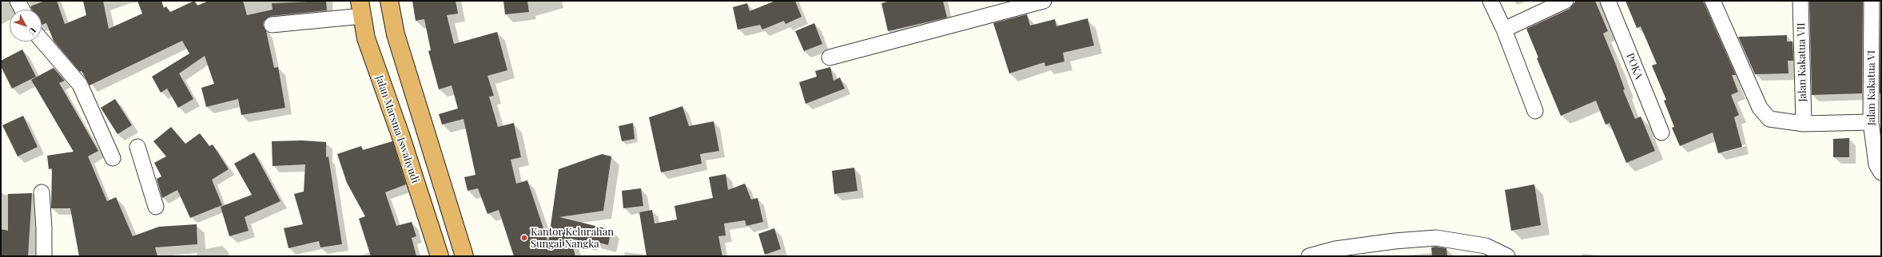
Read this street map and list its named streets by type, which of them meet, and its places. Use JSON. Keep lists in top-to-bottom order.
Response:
{
  "streets": {
    "highway": ["Jalan Marsma Iswahyudi"],
    "street": ["Jalan Kakatua VII", "POKA", "Jalan Kakatua VI"]
  },
  "places": ["Kantor Kelurahan Sungai Nangka"],
  "north": "bottom right"
}
